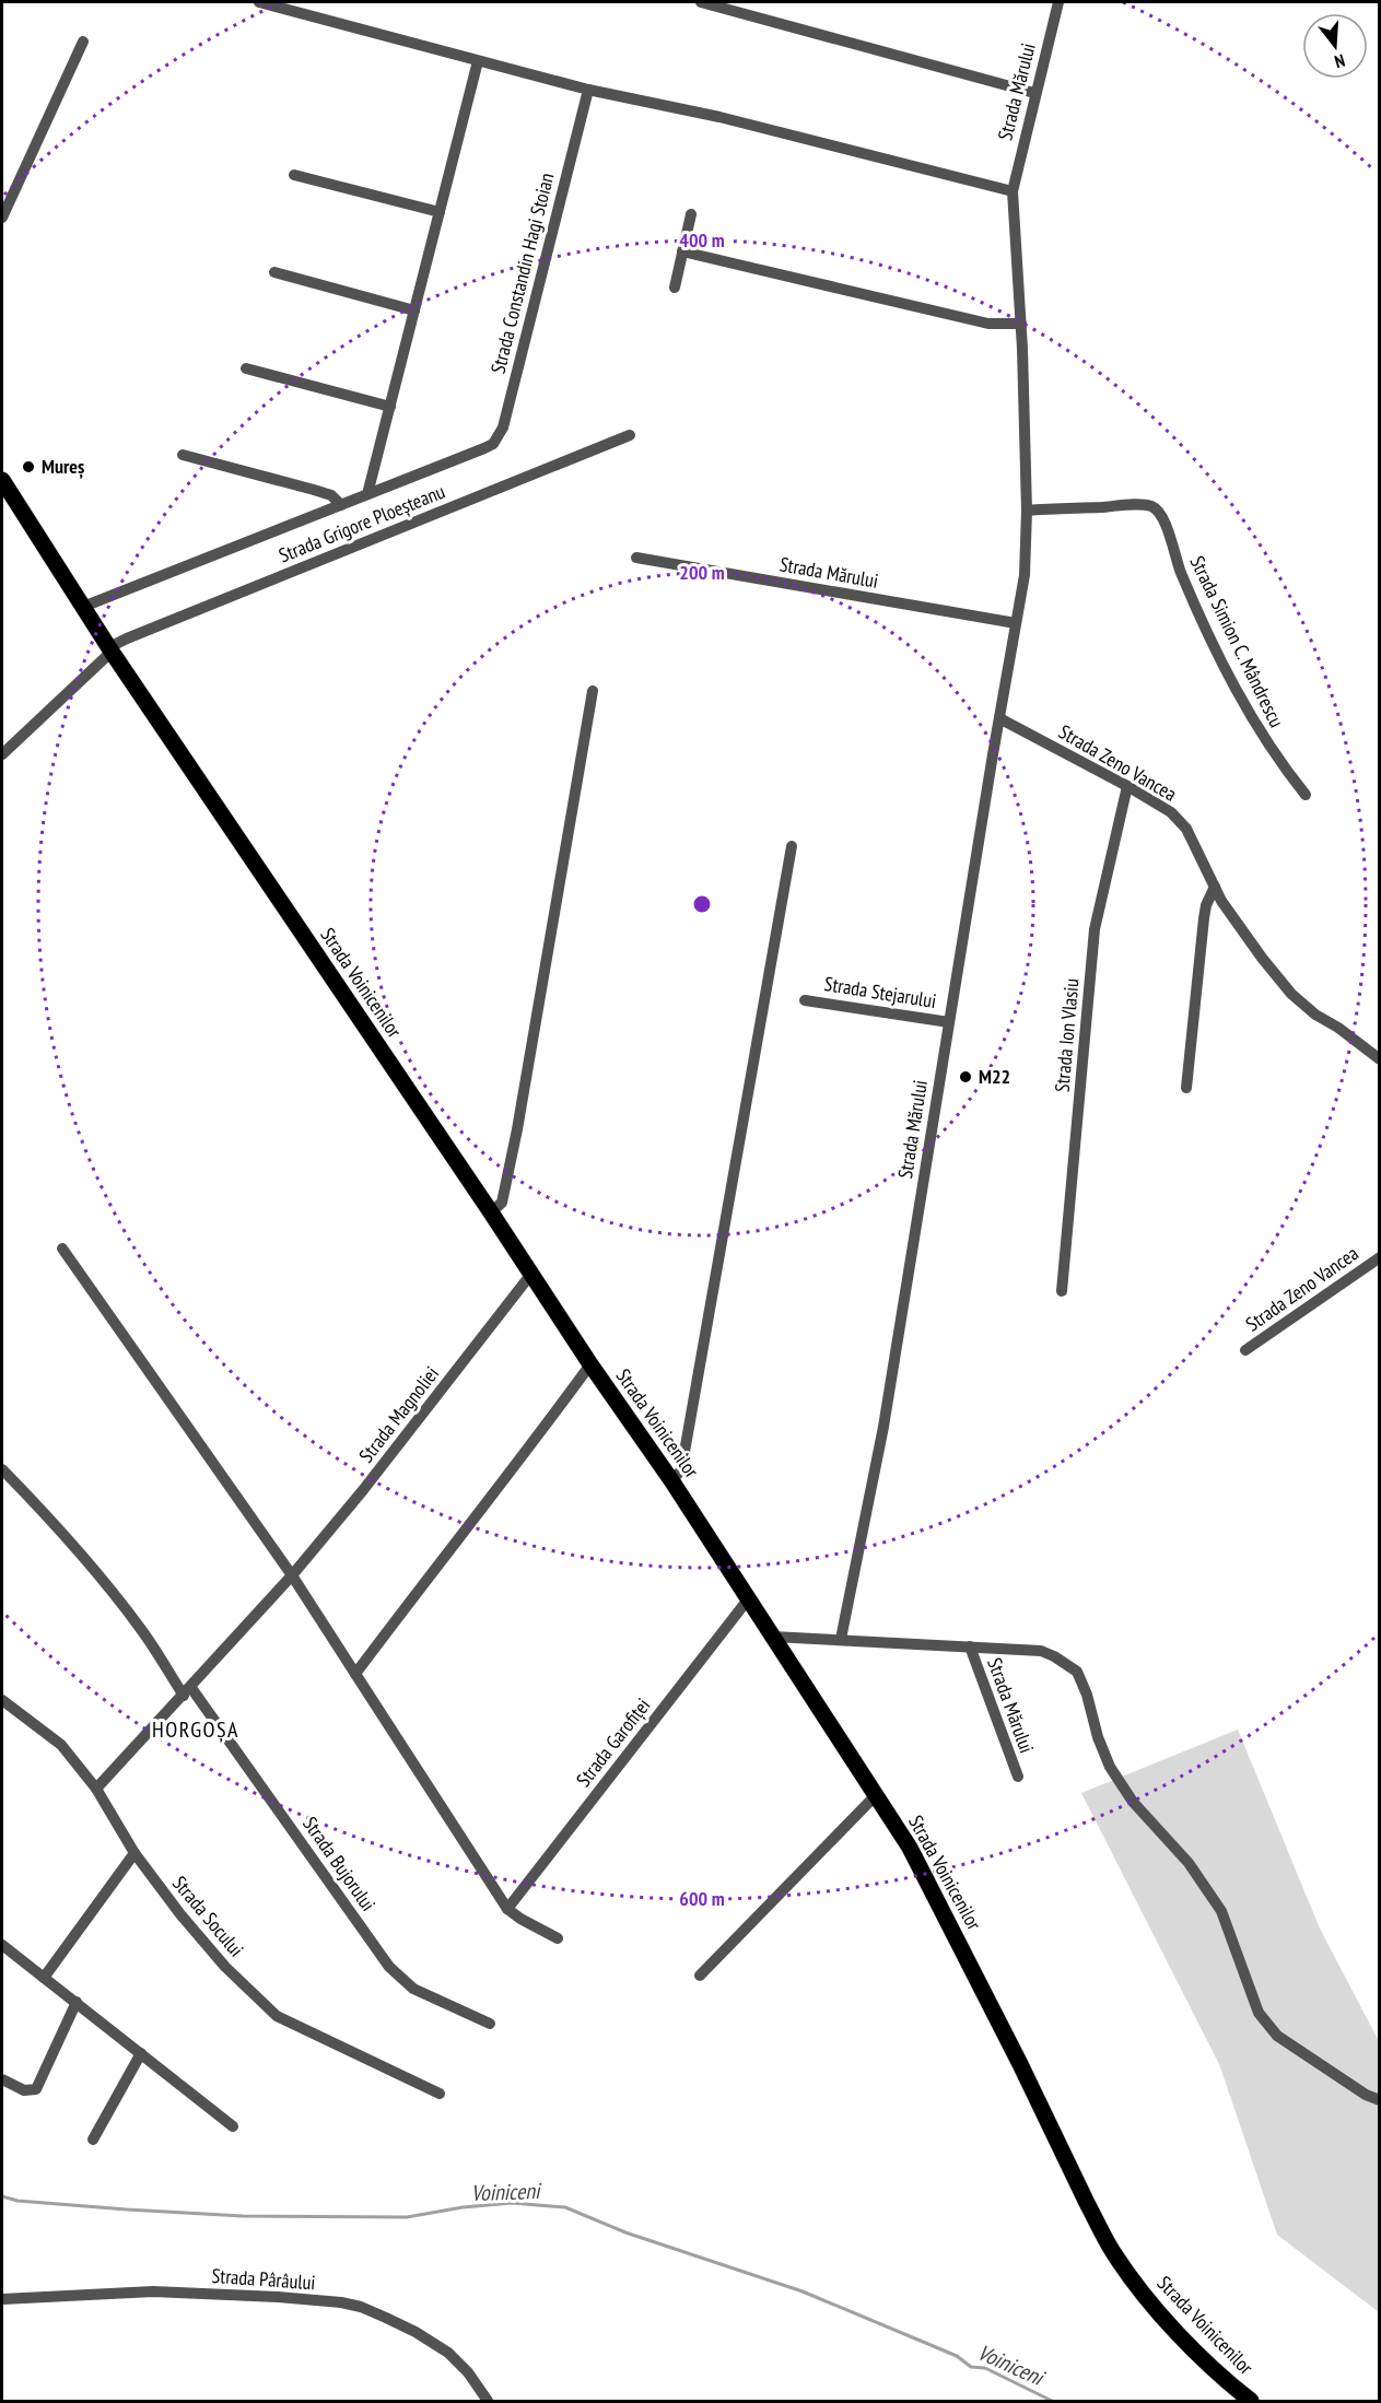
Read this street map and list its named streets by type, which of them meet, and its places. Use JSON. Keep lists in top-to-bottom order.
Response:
{
  "streets": {
    "main road": ["Strada Voinicenilor"],
    "street": [
      "Strada Mărului",
      "Strada Constandin Hagi Stoian",
      "Strada Grigore Ploeșteanu",
      "Strada Simion C. Mândrescu",
      "Strada Zeno Vancea",
      "Strada Stejarului",
      "Strada Ion Vlasiu",
      "Strada Magnoliei",
      "Strada Garofiței",
      "Strada Bujorului",
      "Strada Socului",
      "Strada Pârâului"
    ]
  },
  "crossings": [
    ["Strada Mărului", "Strada Simion C. Mândrescu"],
    ["Strada Mărului", "Strada Zeno Vancea"],
    ["Strada Mărului", "Strada Voinicenilor"],
    ["Strada Mărului", "Strada Stejarului"],
    ["Strada Constandin Hagi Stoian", "Strada Voinicenilor"],
    ["Strada Grigore Ploeșteanu", "Strada Voinicenilor"],
    ["Strada Zeno Vancea", "Strada Ion Vlasiu"],
    ["Strada Voinicenilor", "Strada Magnoliei"],
    ["Strada Voinicenilor", "Strada Garofiței"],
    ["Strada Magnoliei", "Strada Bujorului"],
    ["Strada Magnoliei", "Strada Socului"]
  ],
  "districts": ["HORGOȘA"],
  "water": ["Voiniceni"],
  "places": ["Mureș", "M22"],
  "north": "bottom",
  "rings": ["400 m", "200 m", "600 m"]
}
